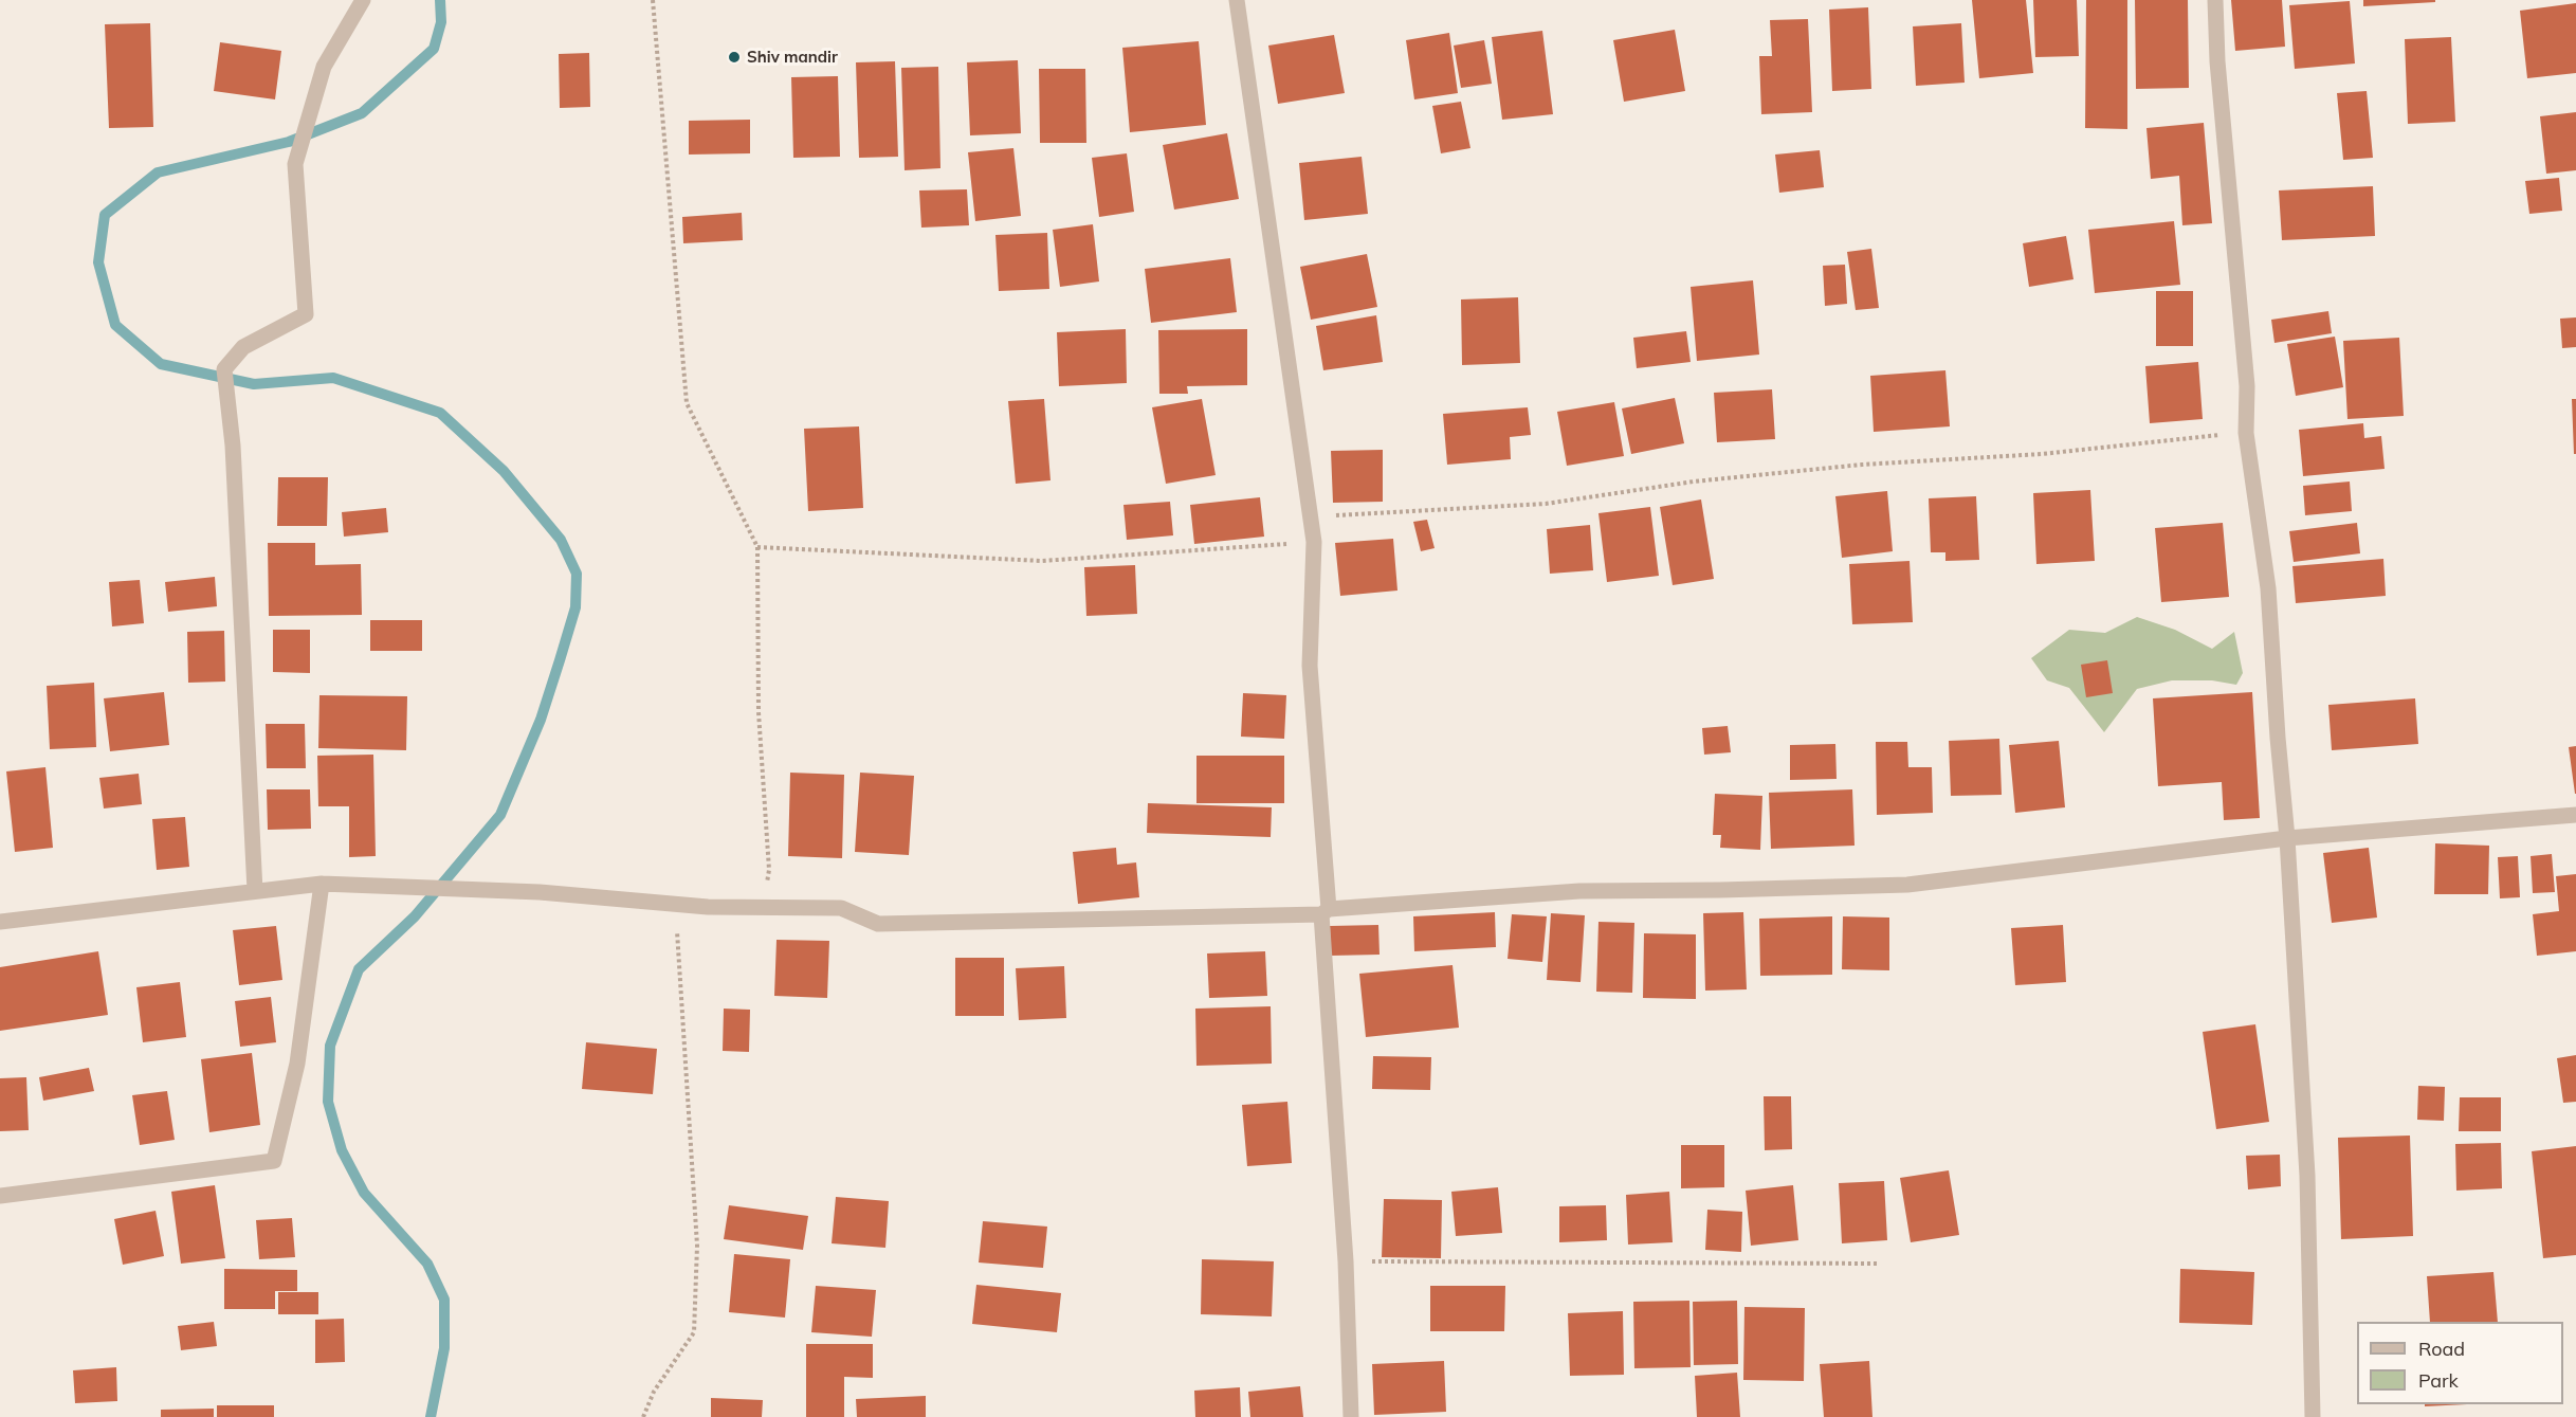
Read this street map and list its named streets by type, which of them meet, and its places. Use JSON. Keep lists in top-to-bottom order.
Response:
{
  "places": ["Shiv mandir"],
  "legend": ["Road", "Park"]
}
